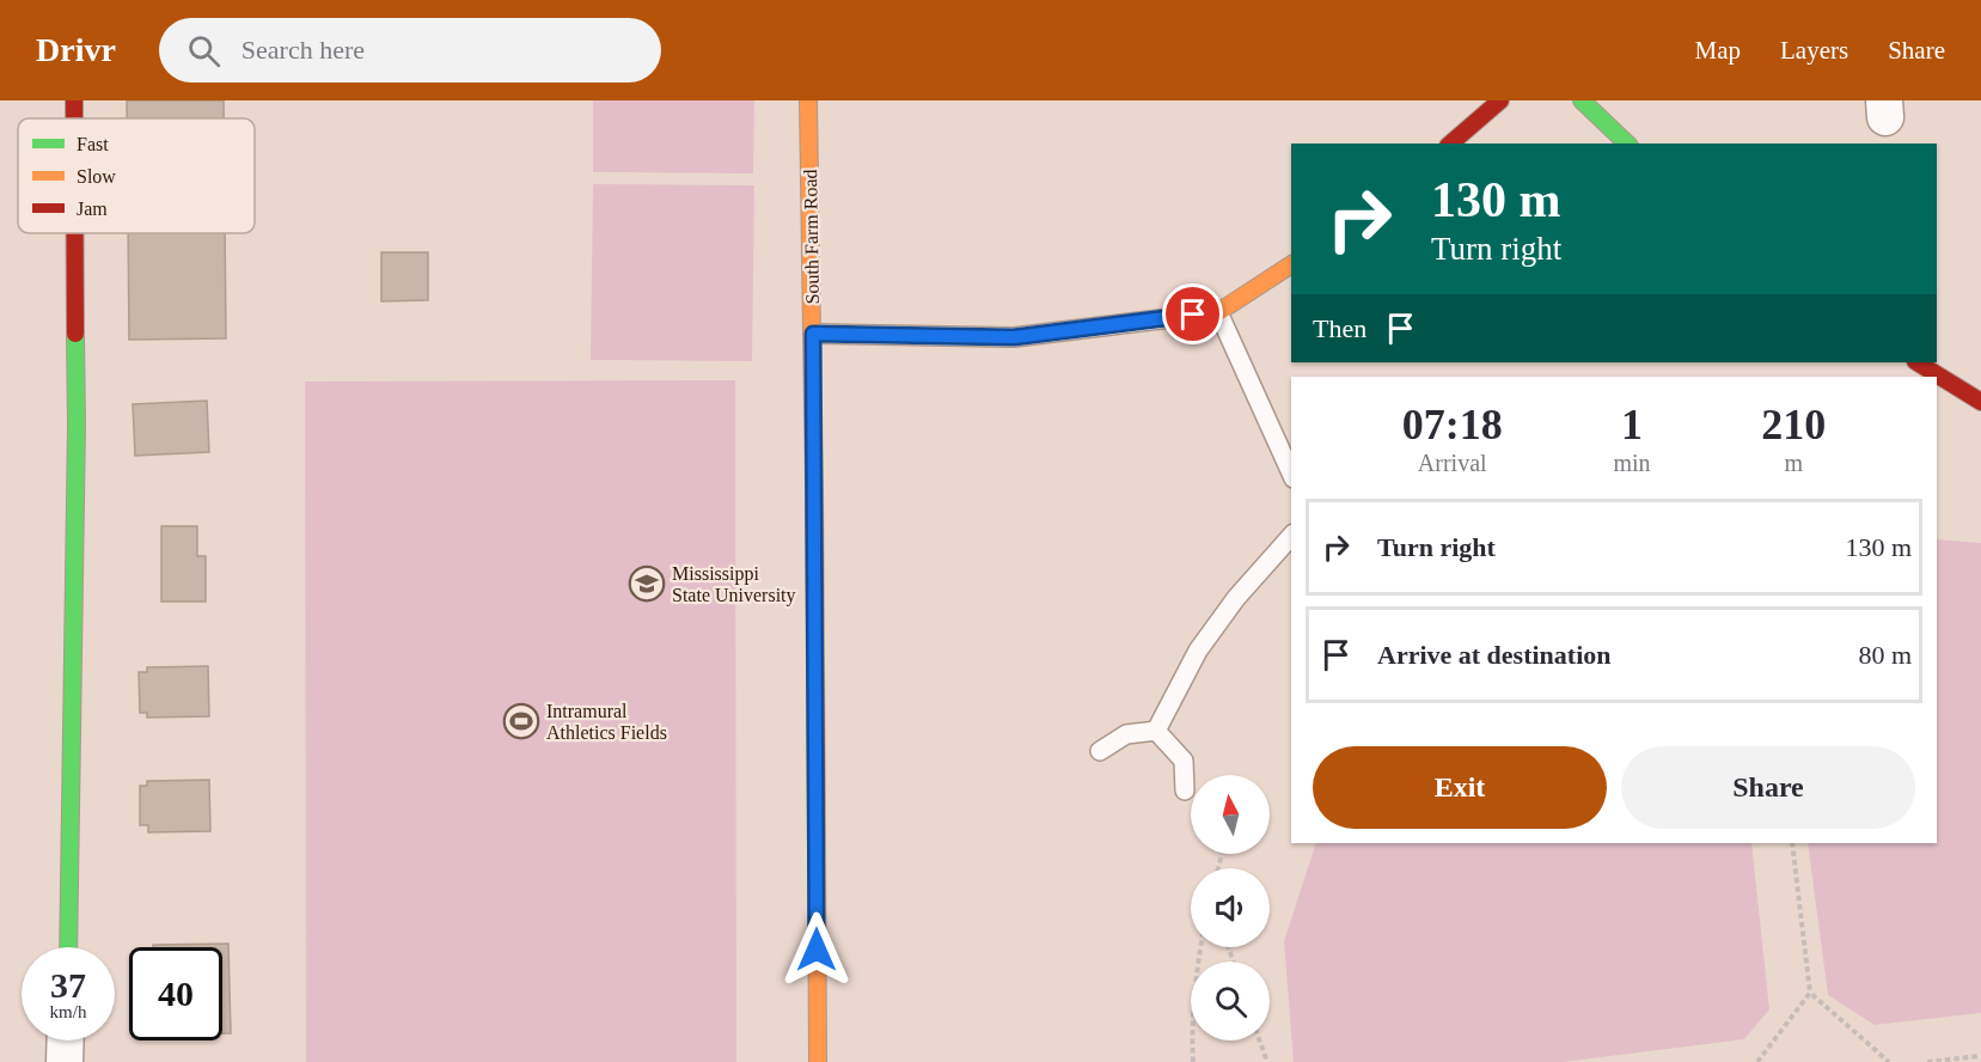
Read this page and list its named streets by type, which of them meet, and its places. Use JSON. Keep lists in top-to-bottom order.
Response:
{
  "streets": {
    "street": ["South Farm Road"]
  },
  "places": {
    "school or university": ["Mississippi State University"],
    "sports": ["Intramural Athletics Fields"]
  },
  "legend": ["Fast", "Slow", "Jam"],
  "north": "top",
  "page": {
    "header": "Drivr",
    "search": "Search here",
    "nav": ["Map", "Layers", "Share"],
    "turn": ["130 m", "Turn right"],
    "then": "Then",
    "eta": [
      "07:18",
      "Arrival",
      "1",
      "min",
      "210",
      "m"
    ],
    "list": [
      {
        "name": "Turn right",
        "value": "130 m"
      },
      {
        "name": "Arrive at destination",
        "value": "80 m"
      }
    ],
    "buttons": ["Exit", "Share"],
    "speed": "37 km/h",
    "limit": "40"
  }
}
